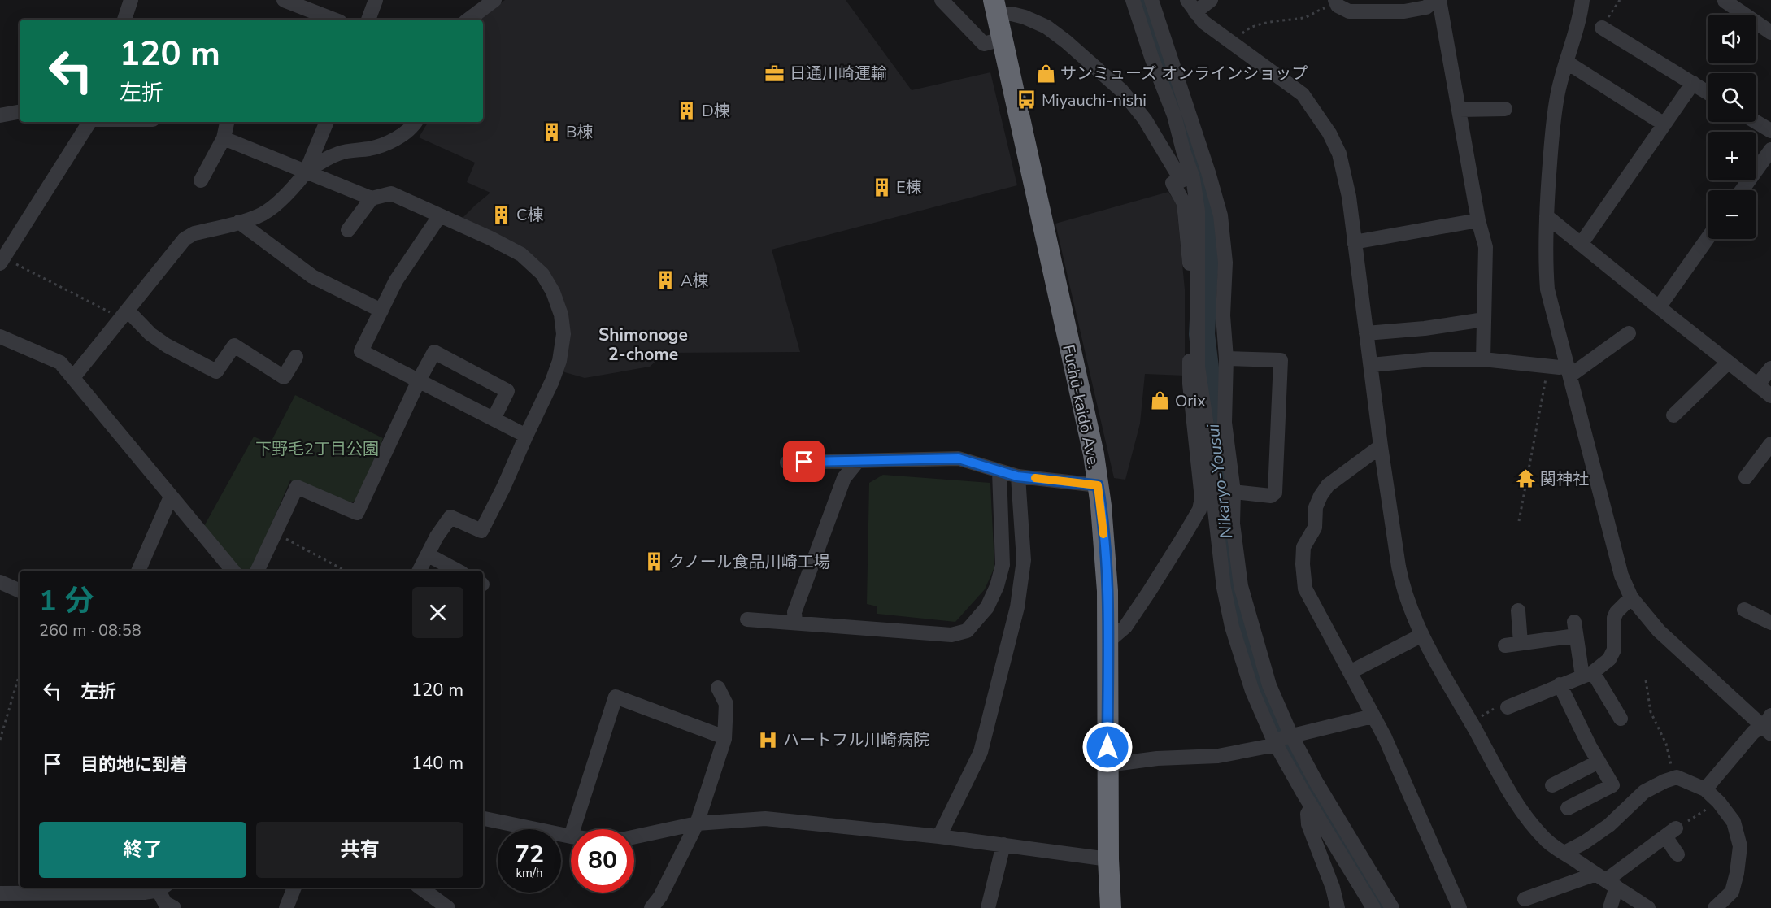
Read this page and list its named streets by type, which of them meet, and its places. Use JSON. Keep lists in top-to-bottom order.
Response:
{
  "streets": {
    "highway": ["Fuchū-kaidō Ave."]
  },
  "districts": ["Shimonoge 2-chome"],
  "water": ["Nikaryo-Yousui"],
  "parks": ["下野毛2丁目公園"],
  "places": {
    "office": ["日通川崎運輸"],
    "shop": ["サンミューズ オンラインショップ", "Orix"],
    "bus stop": ["Miyauchi-nishi"],
    "building": [
      "D棟",
      "B棟",
      "E棟",
      "C棟",
      "A棟",
      "クノール食品川崎工場"
    ],
    "temple": ["関神社"],
    "hospital": ["ハートフル川崎病院"]
  },
  "page": {
    "map_buttons": ["+", "−"],
    "turn": ["120 m", "左折"],
    "heading": ["1 分", "260 m · 08:58"],
    "list": [
      {
        "name": "左折",
        "value": "120 m"
      },
      {
        "name": "目的地に到着",
        "value": "140 m"
      }
    ],
    "buttons": ["終了", "共有"],
    "speed": "72 km/h",
    "limit": "80"
  }
}
